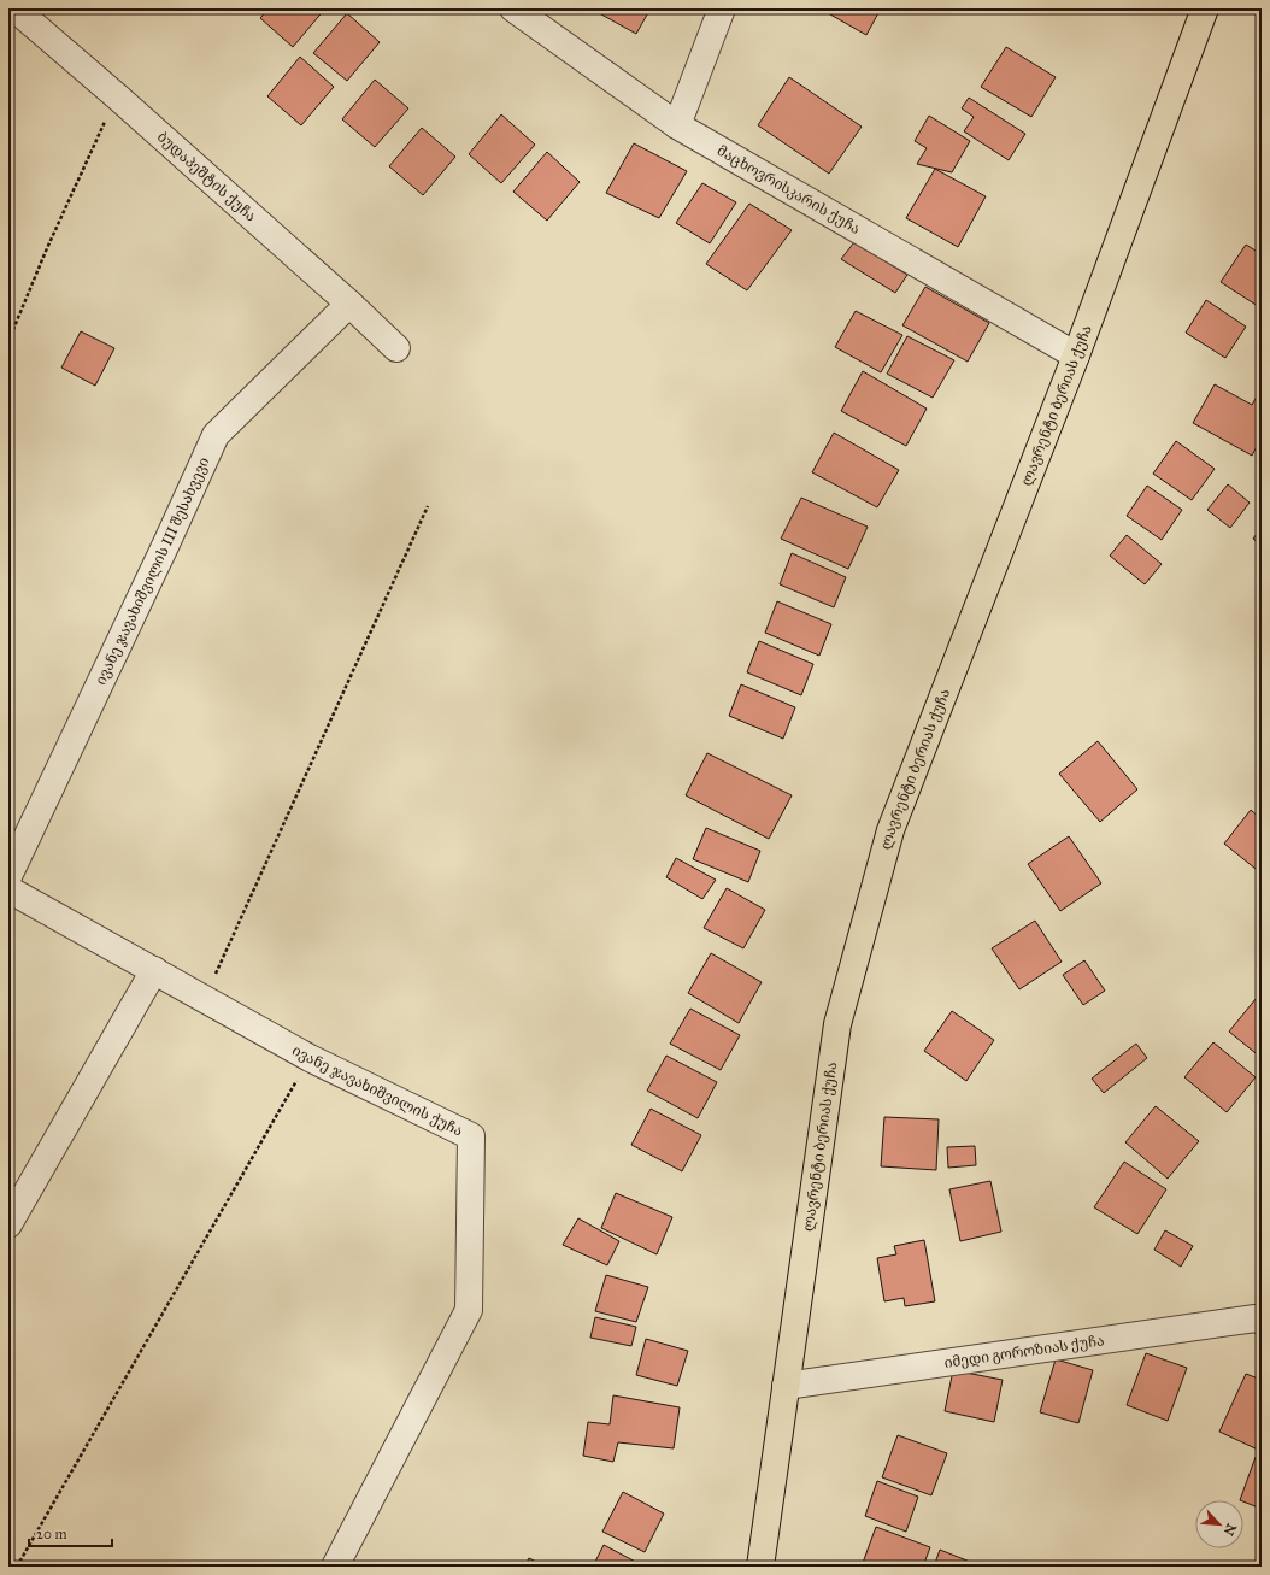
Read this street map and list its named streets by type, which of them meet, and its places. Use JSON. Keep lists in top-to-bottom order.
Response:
{
  "streets": {
    "main road": ["ლავრენტი ბერიას ქუჩა"],
    "street": [
      "ბუდაპეშტის ქუჩა",
      "მაცხოვრისკარის ქუჩა",
      "ივანე ჯავახიშვილის III შესახვევი",
      "ივანე ჯავახიშვილის ქუჩა",
      "იმედი გოროზიას ქუჩა"
    ]
  },
  "crossings": [
    ["ბუდაპეშტის ქუჩა", "ივანე ჯავახიშვილის III შესახვევი"],
    ["მაცხოვრისკარის ქუჩა", "ლავრენტი ბერიას ქუჩა"],
    ["ლავრენტი ბერიას ქუჩა", "იმედი გოროზიას ქუჩა"]
  ],
  "scale_bar": "20 m",
  "north": "bottom right"
}
